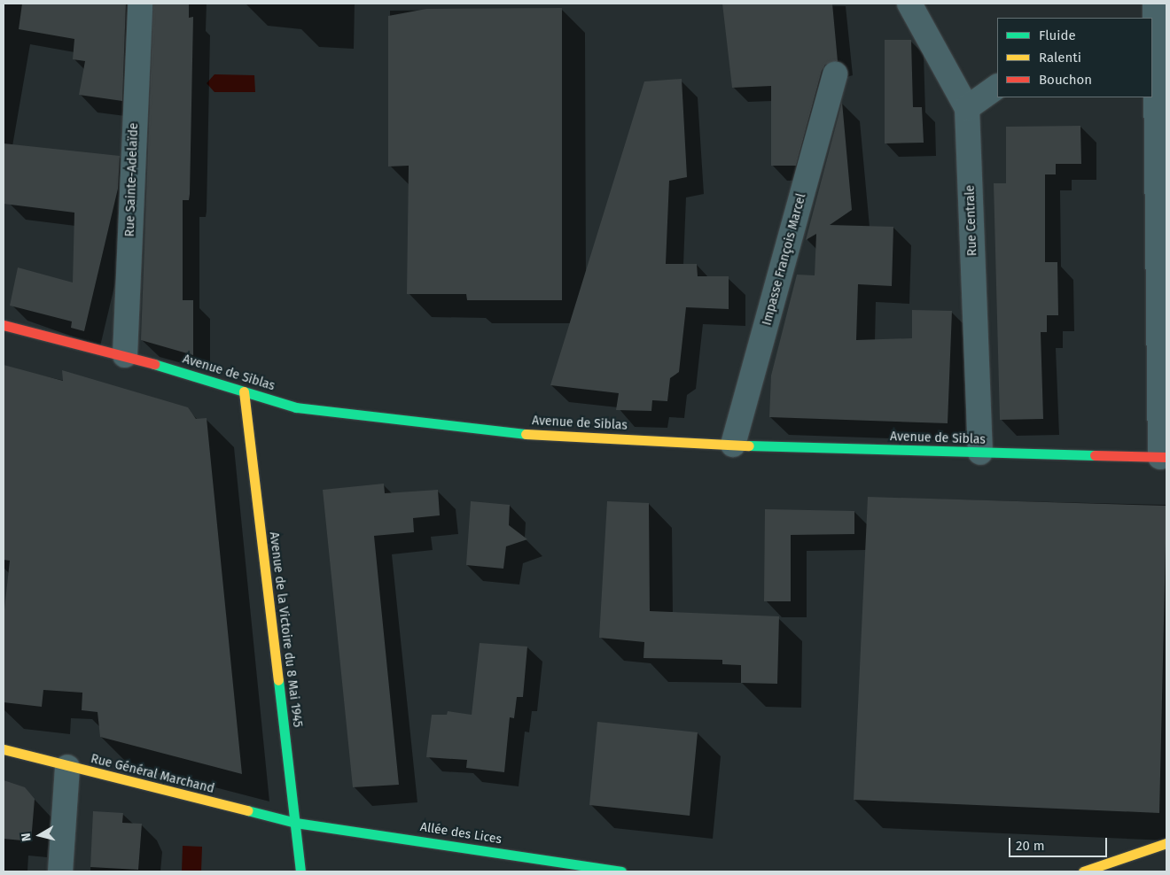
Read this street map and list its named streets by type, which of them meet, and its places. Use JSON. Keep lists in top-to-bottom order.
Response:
{
  "streets": {
    "street": [
      "Rue Sainte-Adelaïde",
      "Rue Centrale",
      "Impasse François Marcel",
      "Avenue de Siblas",
      "Avenue de la Victoire du 8 Mai 1945",
      "Rue Général Marchand",
      "Allée des Lices"
    ]
  },
  "crossings": [
    ["Rue Sainte-Adelaïde", "Avenue de Siblas"],
    ["Rue Centrale", "Avenue de Siblas"],
    ["Impasse François Marcel", "Avenue de Siblas"],
    ["Avenue de Siblas", "Avenue de la Victoire du 8 Mai 1945"],
    ["Avenue de la Victoire du 8 Mai 1945", "Rue Général Marchand"],
    ["Avenue de la Victoire du 8 Mai 1945", "Allée des Lices"],
    ["Rue Général Marchand", "Allée des Lices"]
  ],
  "legend": ["Fluide", "Ralenti", "Bouchon"],
  "scale_bar": "20 m",
  "north": "left"
}
